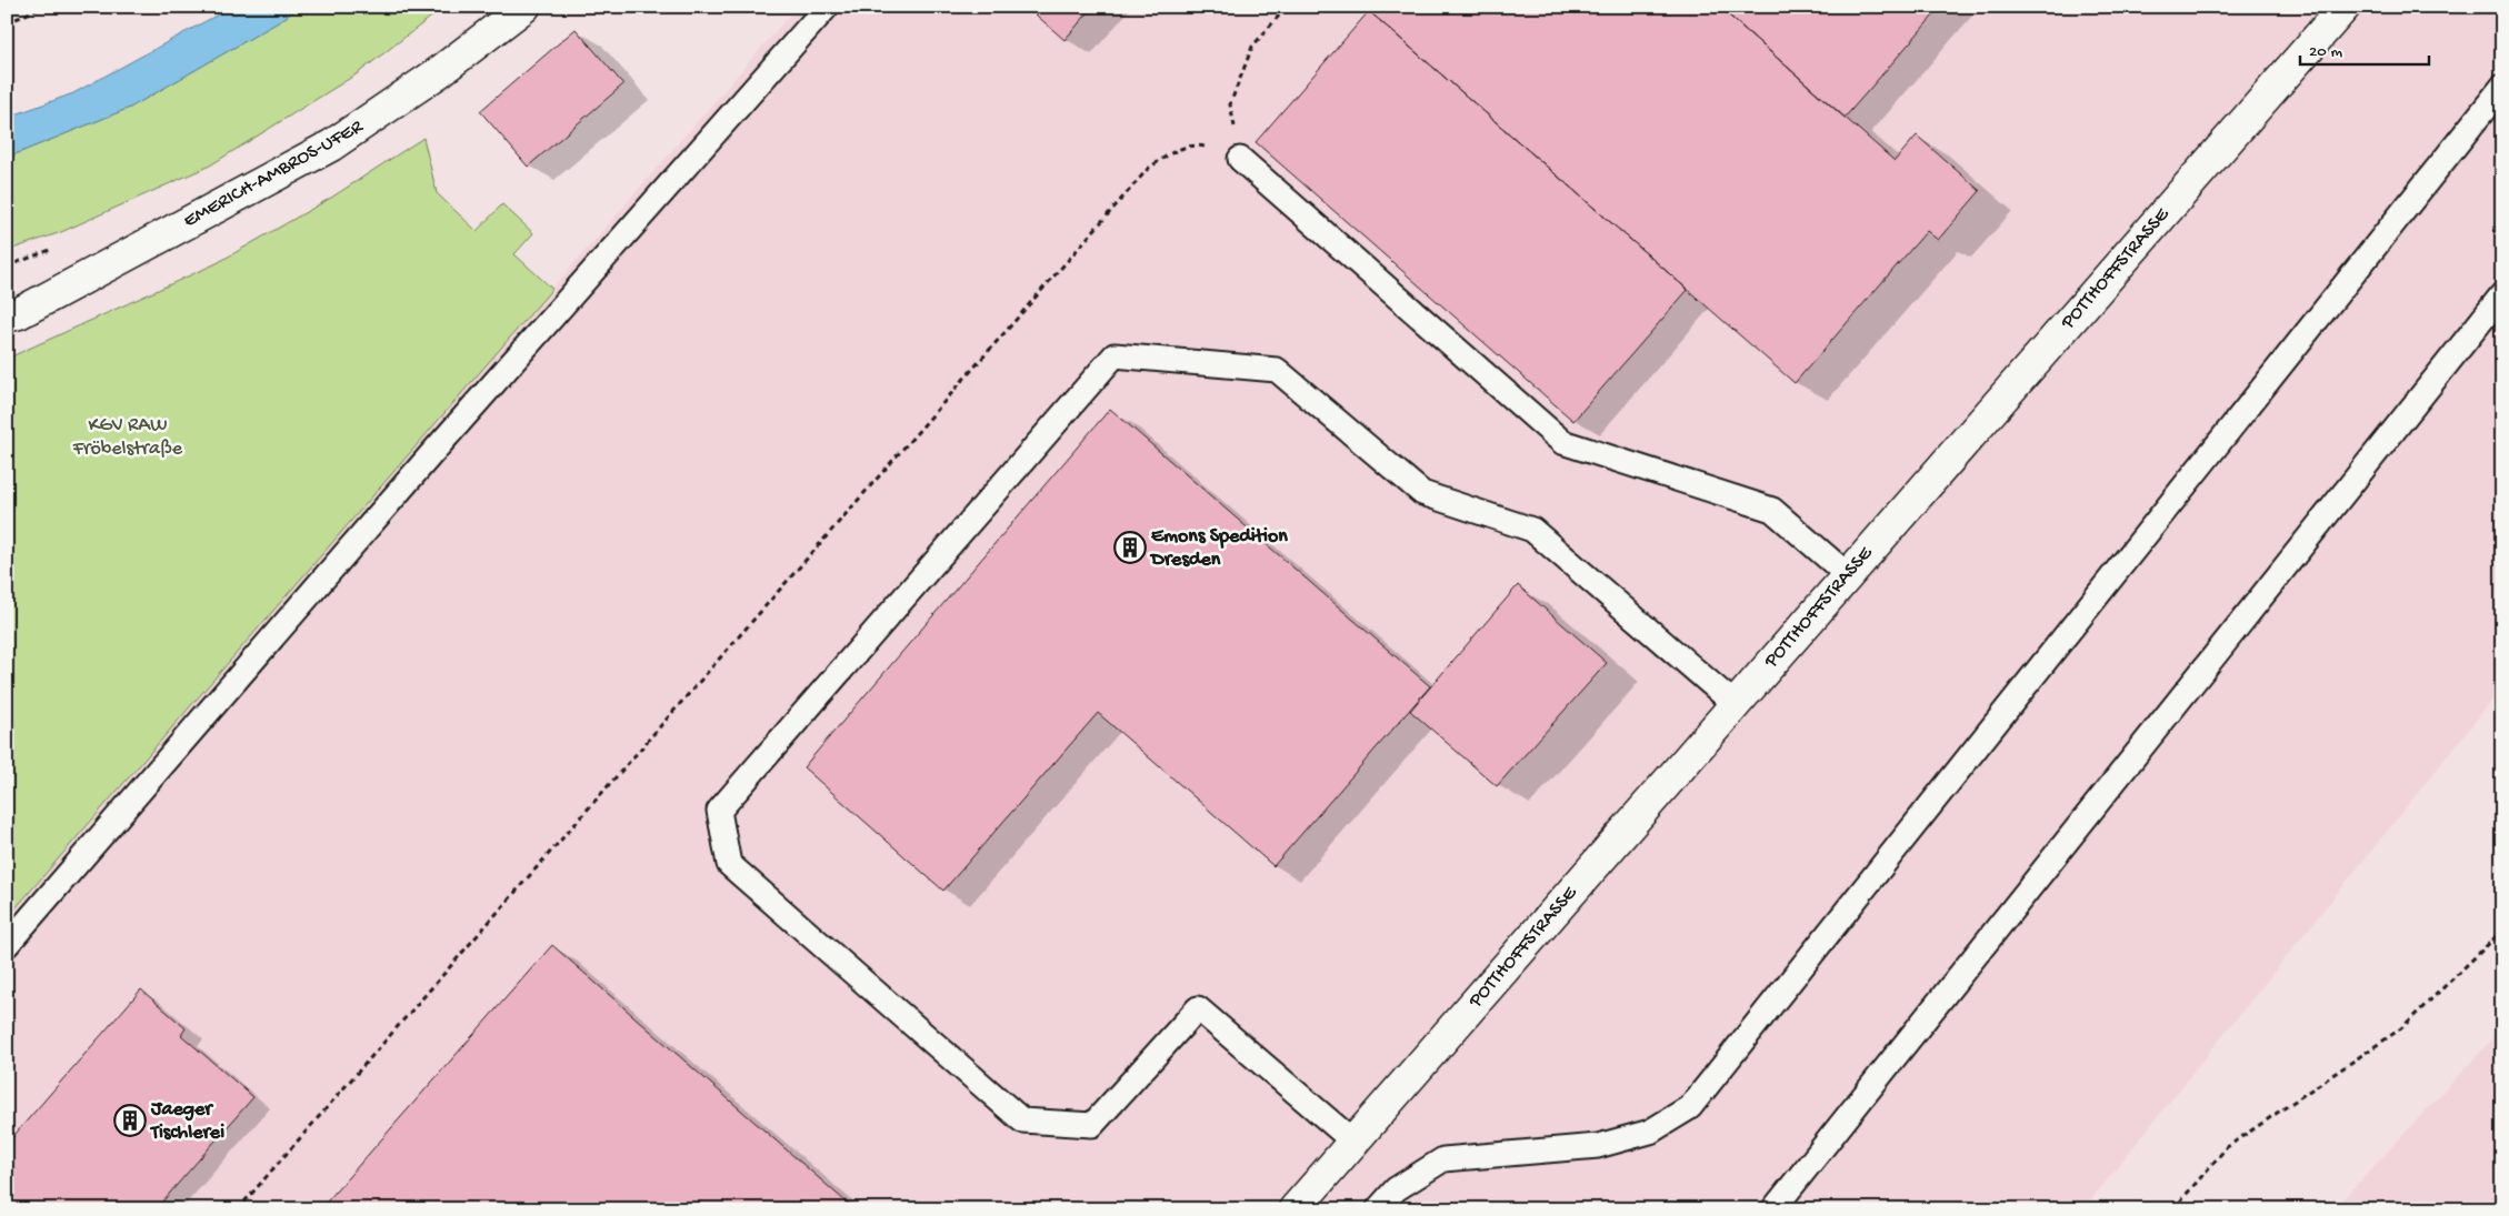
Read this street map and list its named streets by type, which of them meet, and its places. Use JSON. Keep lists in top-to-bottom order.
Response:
{
  "streets": {
    "street": ["EMERICH-AMBROS-UFER", "POTTHOFFSTRASSE"]
  },
  "parks": ["KGV RAW Fröbelstraße"],
  "places": {
    "building": ["Emons Spedition Dresden", "Jaeger Tischlerei"]
  },
  "scale_bar": "20 m"
}
